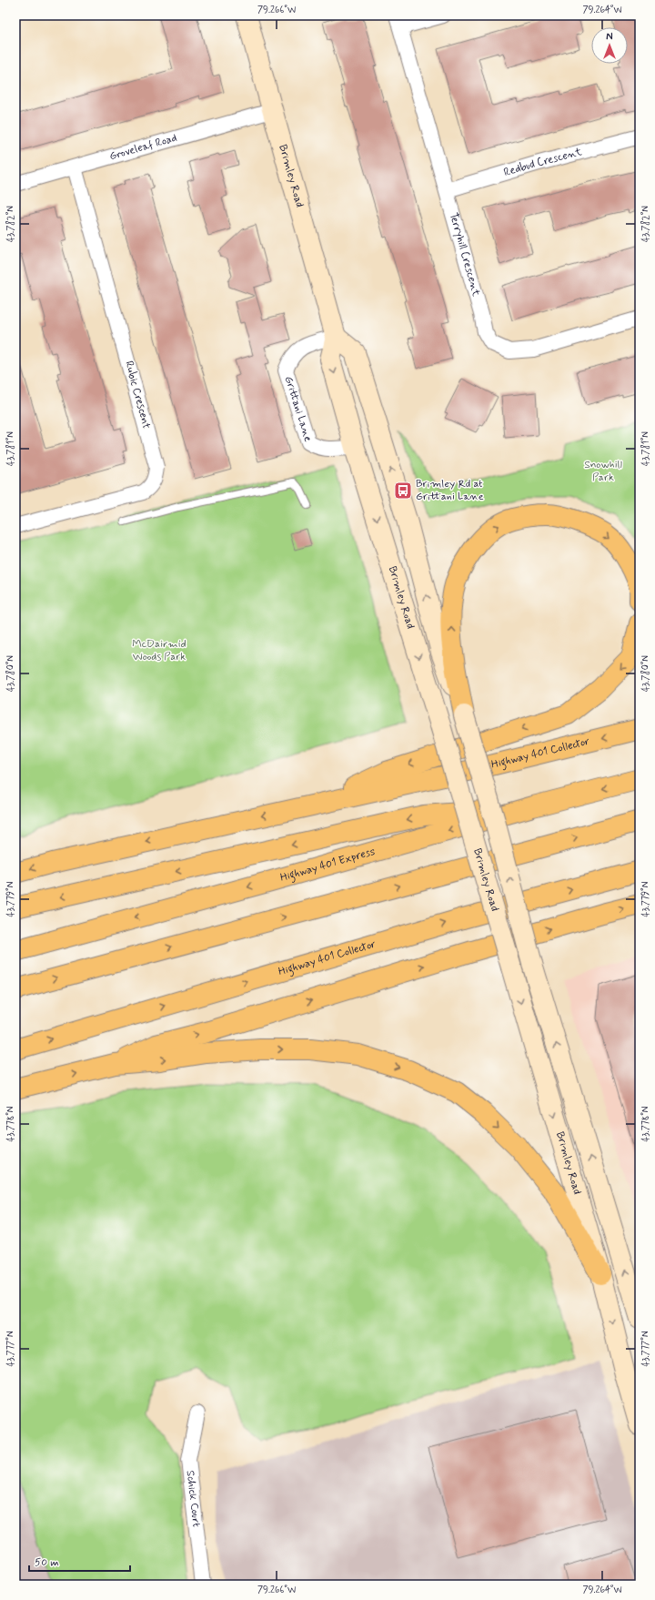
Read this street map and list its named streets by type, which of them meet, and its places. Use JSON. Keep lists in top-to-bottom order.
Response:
{
  "streets": {
    "highway": ["Highway 401 Collector", "Highway 401 Express"],
    "main road": ["Brimley Road"],
    "street": [
      "Groveleaf Road",
      "Redbud Crescent",
      "Terryhill Crescent",
      "Rubic Crescent",
      "Grittani Lane",
      "Schick Court"
    ]
  },
  "crossings": [
    ["Groveleaf Road", "Brimley Road"],
    ["Groveleaf Road", "Rubic Crescent"],
    ["Redbud Crescent", "Terryhill Crescent"],
    ["Brimley Road", "Grittani Lane"]
  ],
  "parks": ["Snowhill Park", "McDairmid Woods Park"],
  "places": {
    "bus stop": ["Brimley Rd at Grittani Lane"]
  },
  "scale_bar": "50 m",
  "north": "top",
  "coordinates": [
    "79.266°W",
    "79.264°W",
    "43.782°N",
    "43.781°N",
    "43.780°N",
    "43.779°N",
    "43.778°N",
    "43.777°N"
  ]
}
